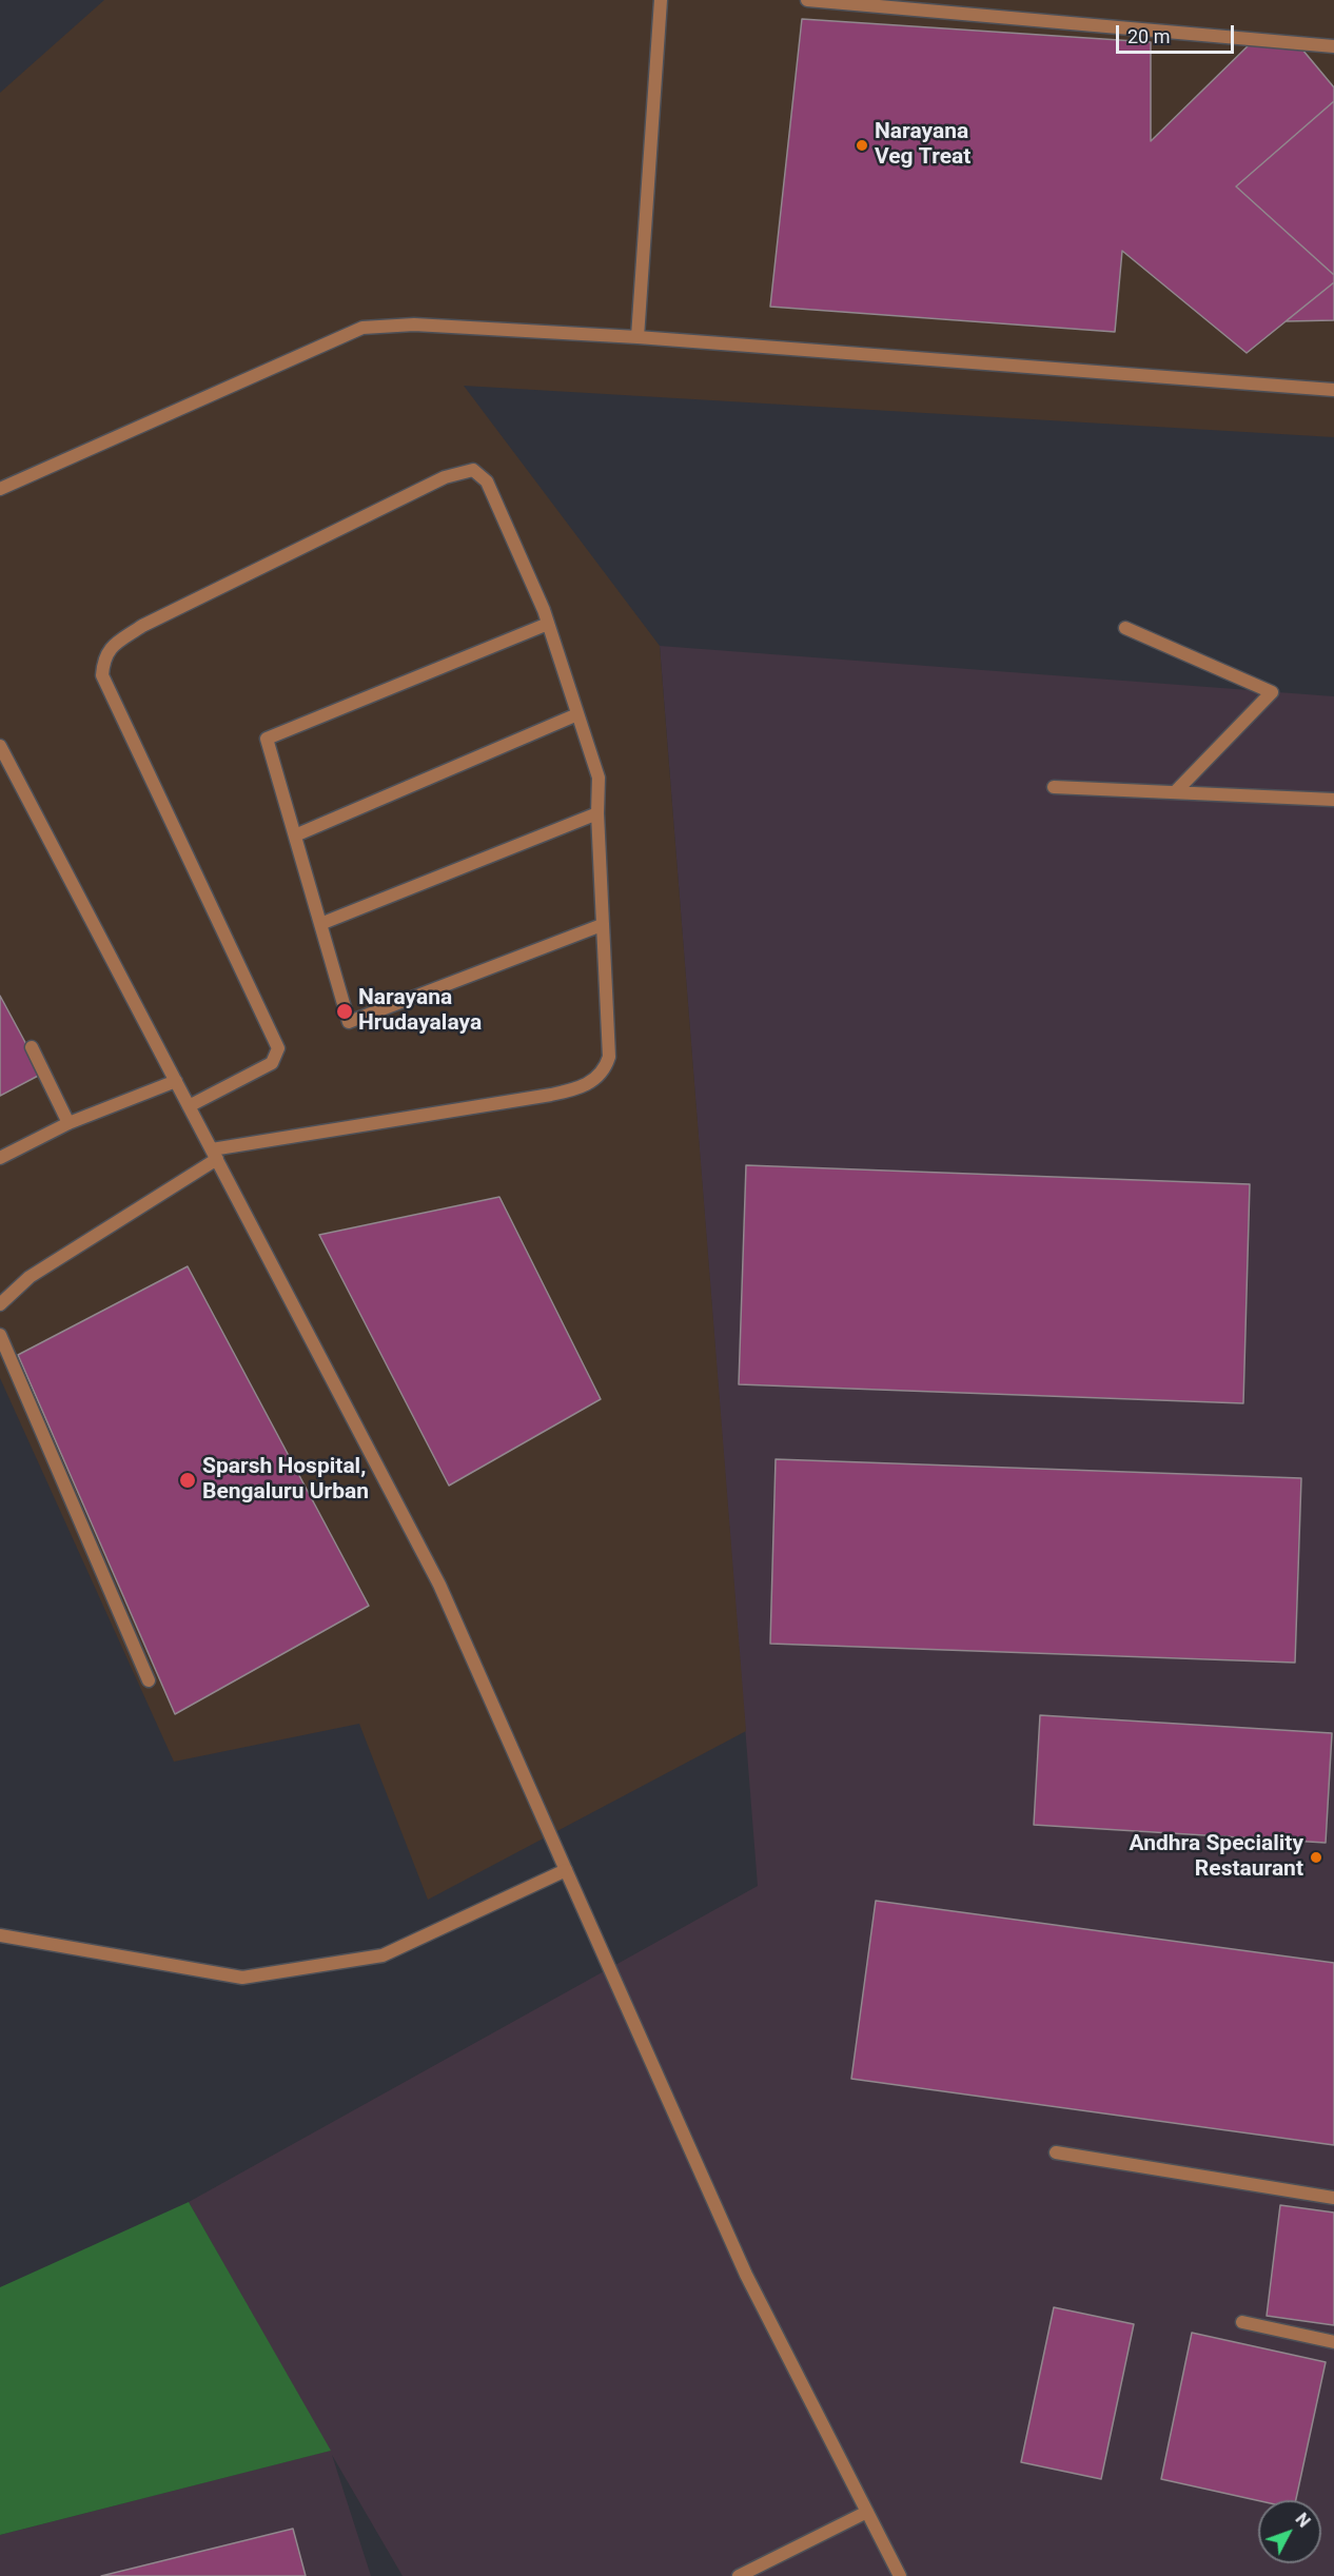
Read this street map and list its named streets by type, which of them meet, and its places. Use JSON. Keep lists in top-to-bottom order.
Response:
{
  "places": [
    "Narayana Veg Treat",
    "Narayana Hrudayalaya",
    "Sparsh Hospital, Bengaluru Urban",
    "Andhra Speciality Restaurant"
  ],
  "scale_bar": "20 m",
  "north": "top right"
}
